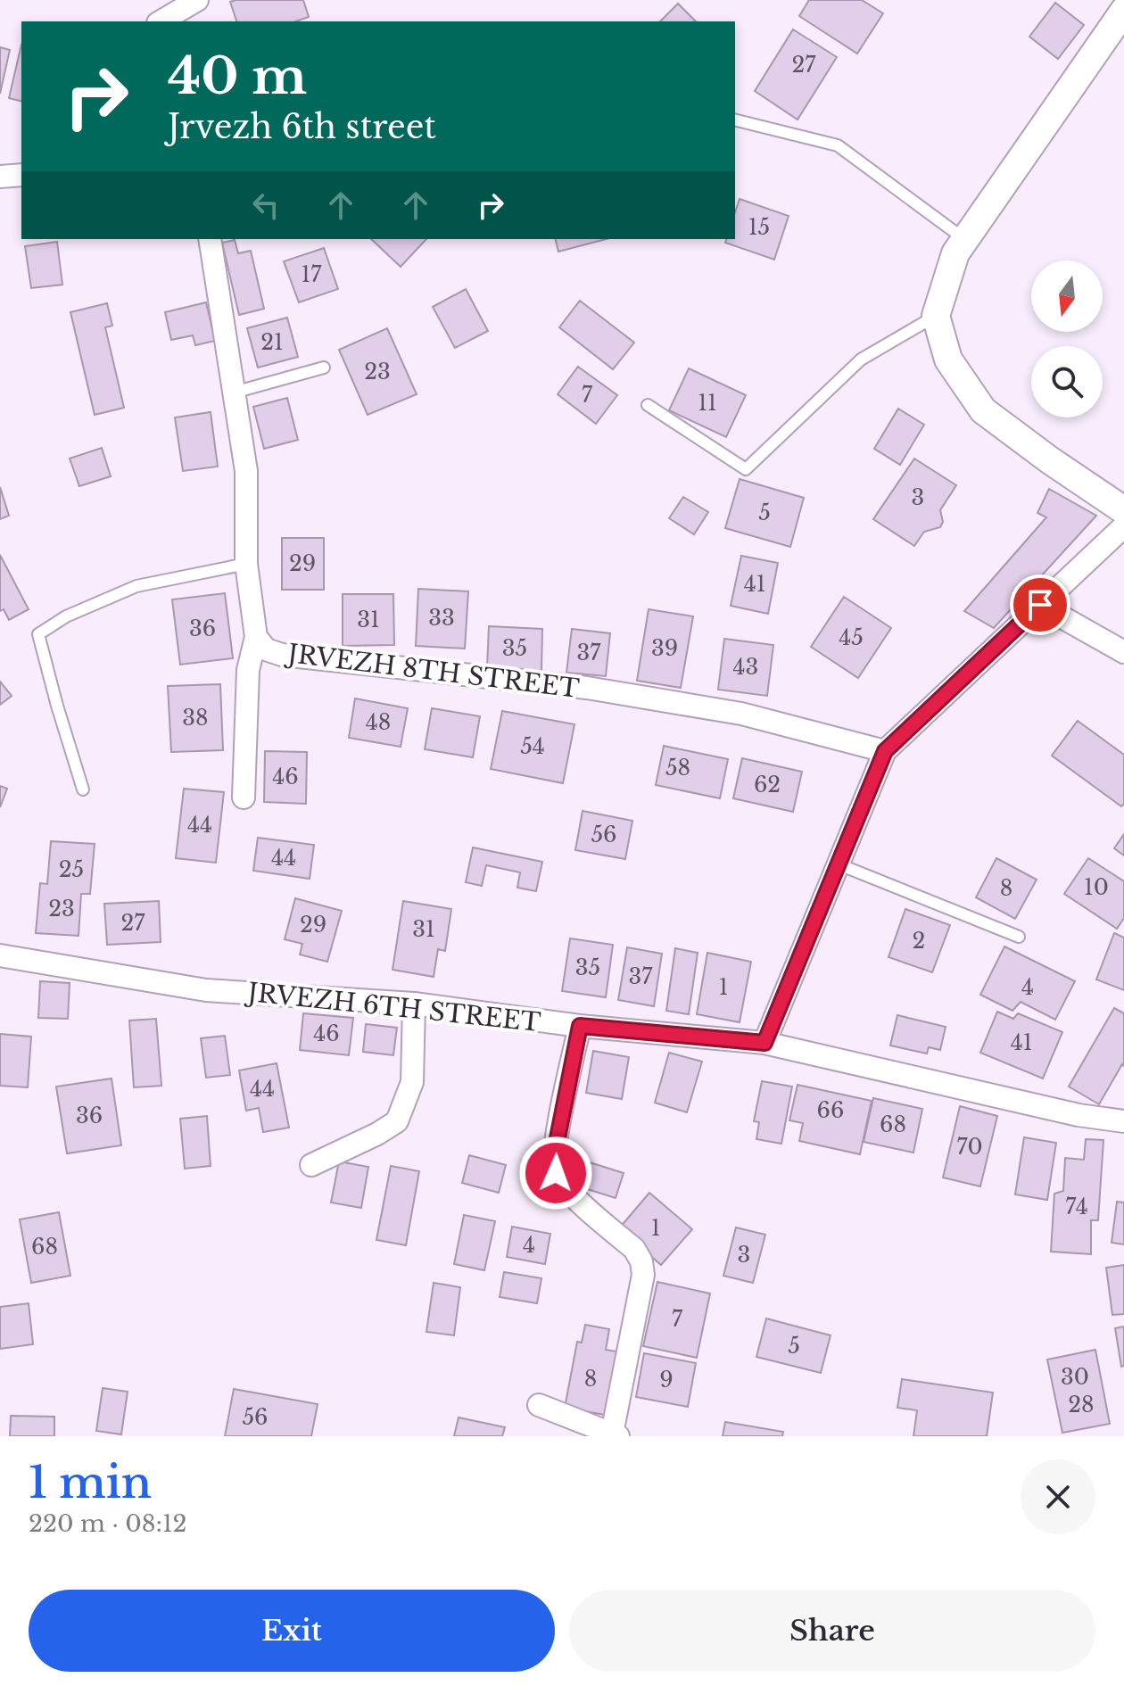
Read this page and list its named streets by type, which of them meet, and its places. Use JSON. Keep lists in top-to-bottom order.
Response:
{
  "streets": {
    "street": ["JRVEZH 8TH STREET", "JRVEZH 6TH STREET"]
  },
  "house_numbers": [
    "27",
    "15",
    "17",
    "21",
    "23",
    "7",
    "11",
    "3",
    "5",
    "29",
    "41",
    "33",
    "31",
    "36",
    "45",
    "35",
    "39",
    "37",
    "43",
    "38",
    "48",
    "54",
    "58",
    "46",
    "62",
    "44",
    "56",
    "44",
    "25",
    "10",
    "8",
    "23",
    "27",
    "29",
    "31",
    "2",
    "35",
    "37",
    "1",
    "4",
    "46",
    "41",
    "44",
    "66",
    "36",
    "68",
    "70",
    "74",
    "1",
    "4",
    "68",
    "3",
    "7",
    "5",
    "30",
    "8",
    "9",
    "28",
    "56"
  ],
  "north": "bottom",
  "page": {
    "turn": ["40 m", "Jrvezh 6th street"],
    "heading": ["1 min", "220 m · 08:12"],
    "buttons": ["Exit", "Share"]
  }
}
